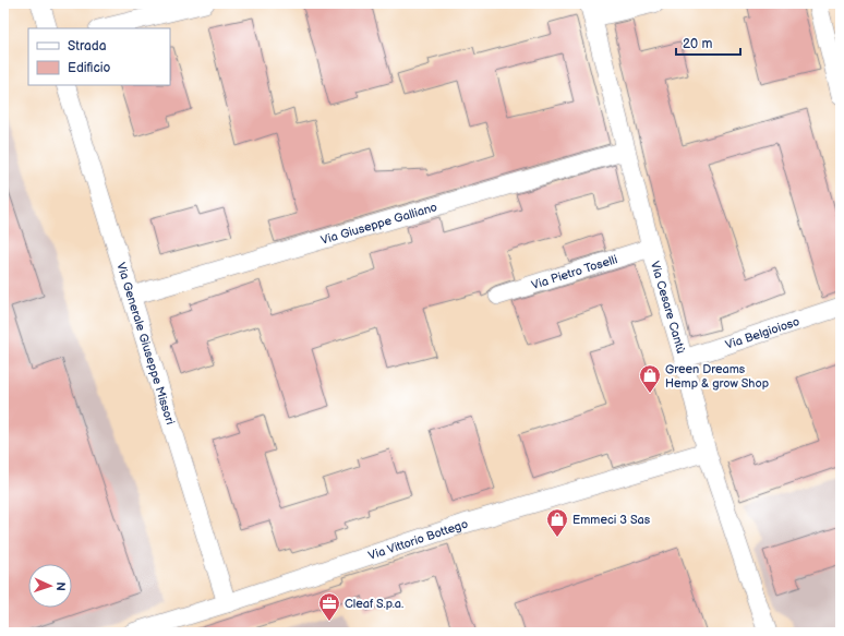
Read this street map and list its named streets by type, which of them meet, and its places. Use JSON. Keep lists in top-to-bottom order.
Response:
{
  "streets": {
    "street": [
      "Via Giuseppe Galliano",
      "Via Pietro Toselli",
      "Via Cesare Cantù",
      "Via Belgioioso",
      "Via Generale Giuseppe Missori",
      "Via Vittorio Bottego"
    ]
  },
  "crossings": [
    ["Via Giuseppe Galliano", "Via Cesare Cantù"],
    ["Via Giuseppe Galliano", "Via Generale Giuseppe Missori"],
    ["Via Pietro Toselli", "Via Cesare Cantù"],
    ["Via Cesare Cantù", "Via Belgioioso"],
    ["Via Cesare Cantù", "Via Vittorio Bottego"],
    ["Via Generale Giuseppe Missori", "Via Vittorio Bottego"]
  ],
  "places": {
    "shop": ["Green Dreams Hemp & grow Shop", "Emmeci 3 Sas"],
    "office": ["Cleaf S.p.a."]
  },
  "legend": ["Strada", "Edificio"],
  "scale_bar": "20 m",
  "north": "right"
}
